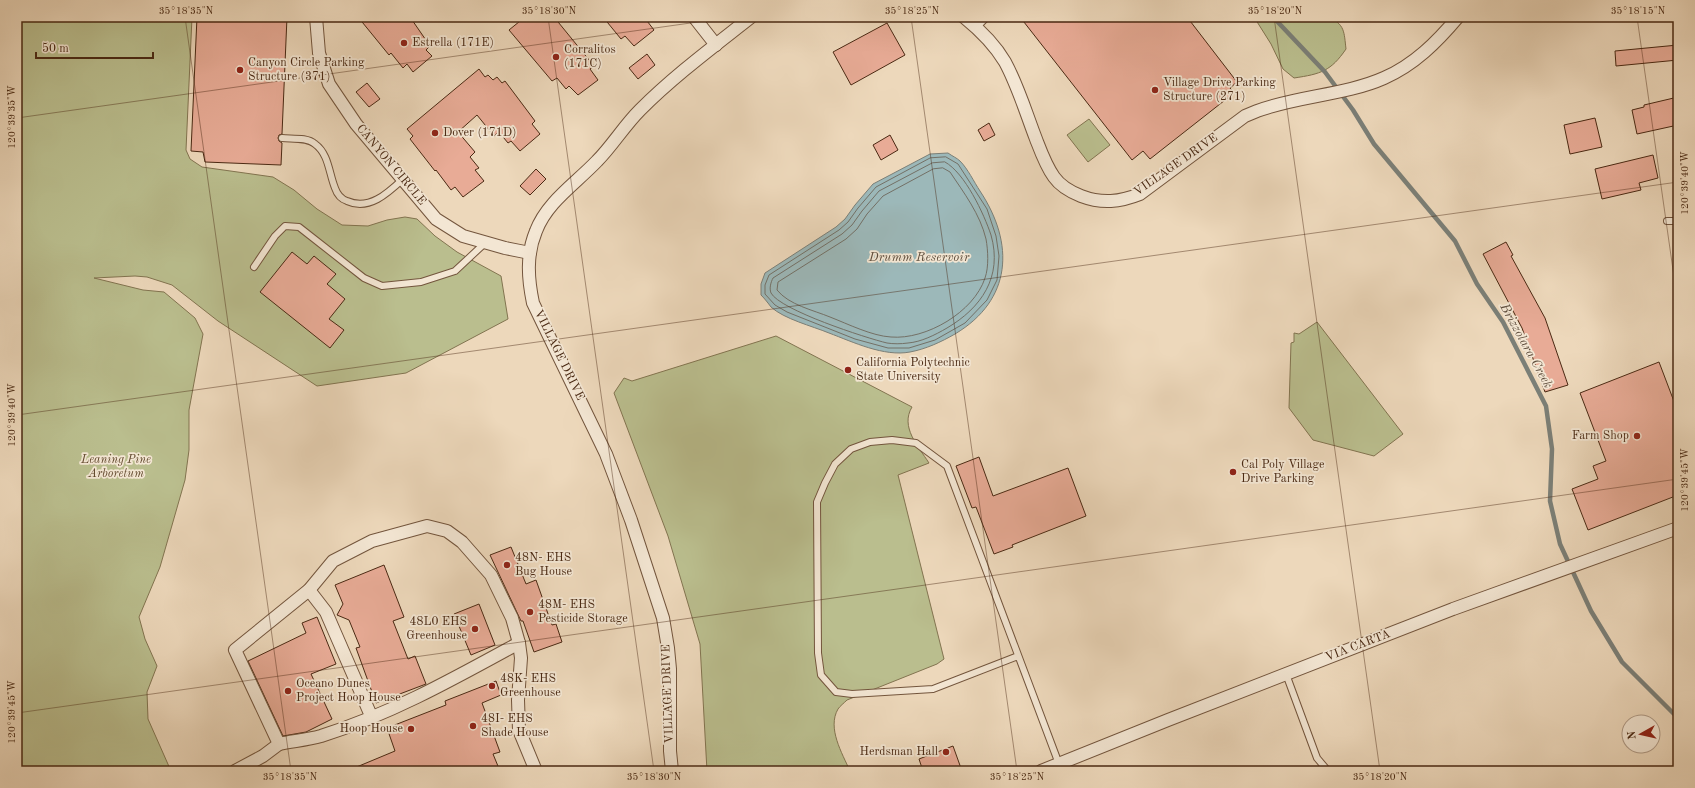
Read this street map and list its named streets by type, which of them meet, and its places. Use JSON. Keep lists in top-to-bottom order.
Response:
{
  "streets": {
    "street": ["CANYON CIRCLE", "VILLAGE DRIVE", "VIA CARTA"]
  },
  "crossings": [
    ["CANYON CIRCLE", "VILLAGE DRIVE"]
  ],
  "water": ["Drumm Reservoir", "Brizzolara Creek"],
  "parks": ["Leaning Pine Arboretum"],
  "places": [
    "Estrella (171E)",
    "Corralitos (171C)",
    "Canyon Circle Parking Structure (371)",
    "Village Drive Parking Structure (271)",
    "Dover (171D)",
    "California Polytechnic State University",
    "Farm Shop",
    "Cal Poly Village Drive Parking",
    "48N- EHS Bug House",
    "48M- EHS Pesticide Storage",
    "48L0 EHS Greenhouse",
    "48K- EHS Greenhouse",
    "Oceano Dunes Project Hoop House",
    "48I- EHS Shade House",
    "Hoop House",
    "Herdsman Hall"
  ],
  "scale_bar": "50 m",
  "north": "left",
  "coordinates": [
    "35°18'35\"N",
    "35°18'30\"N",
    "35°18'25\"N",
    "35°18'20\"N",
    "35°18'15\"N",
    "120°39'35\"W",
    "120°39'40\"W",
    "120°39'45\"W"
  ]
}
